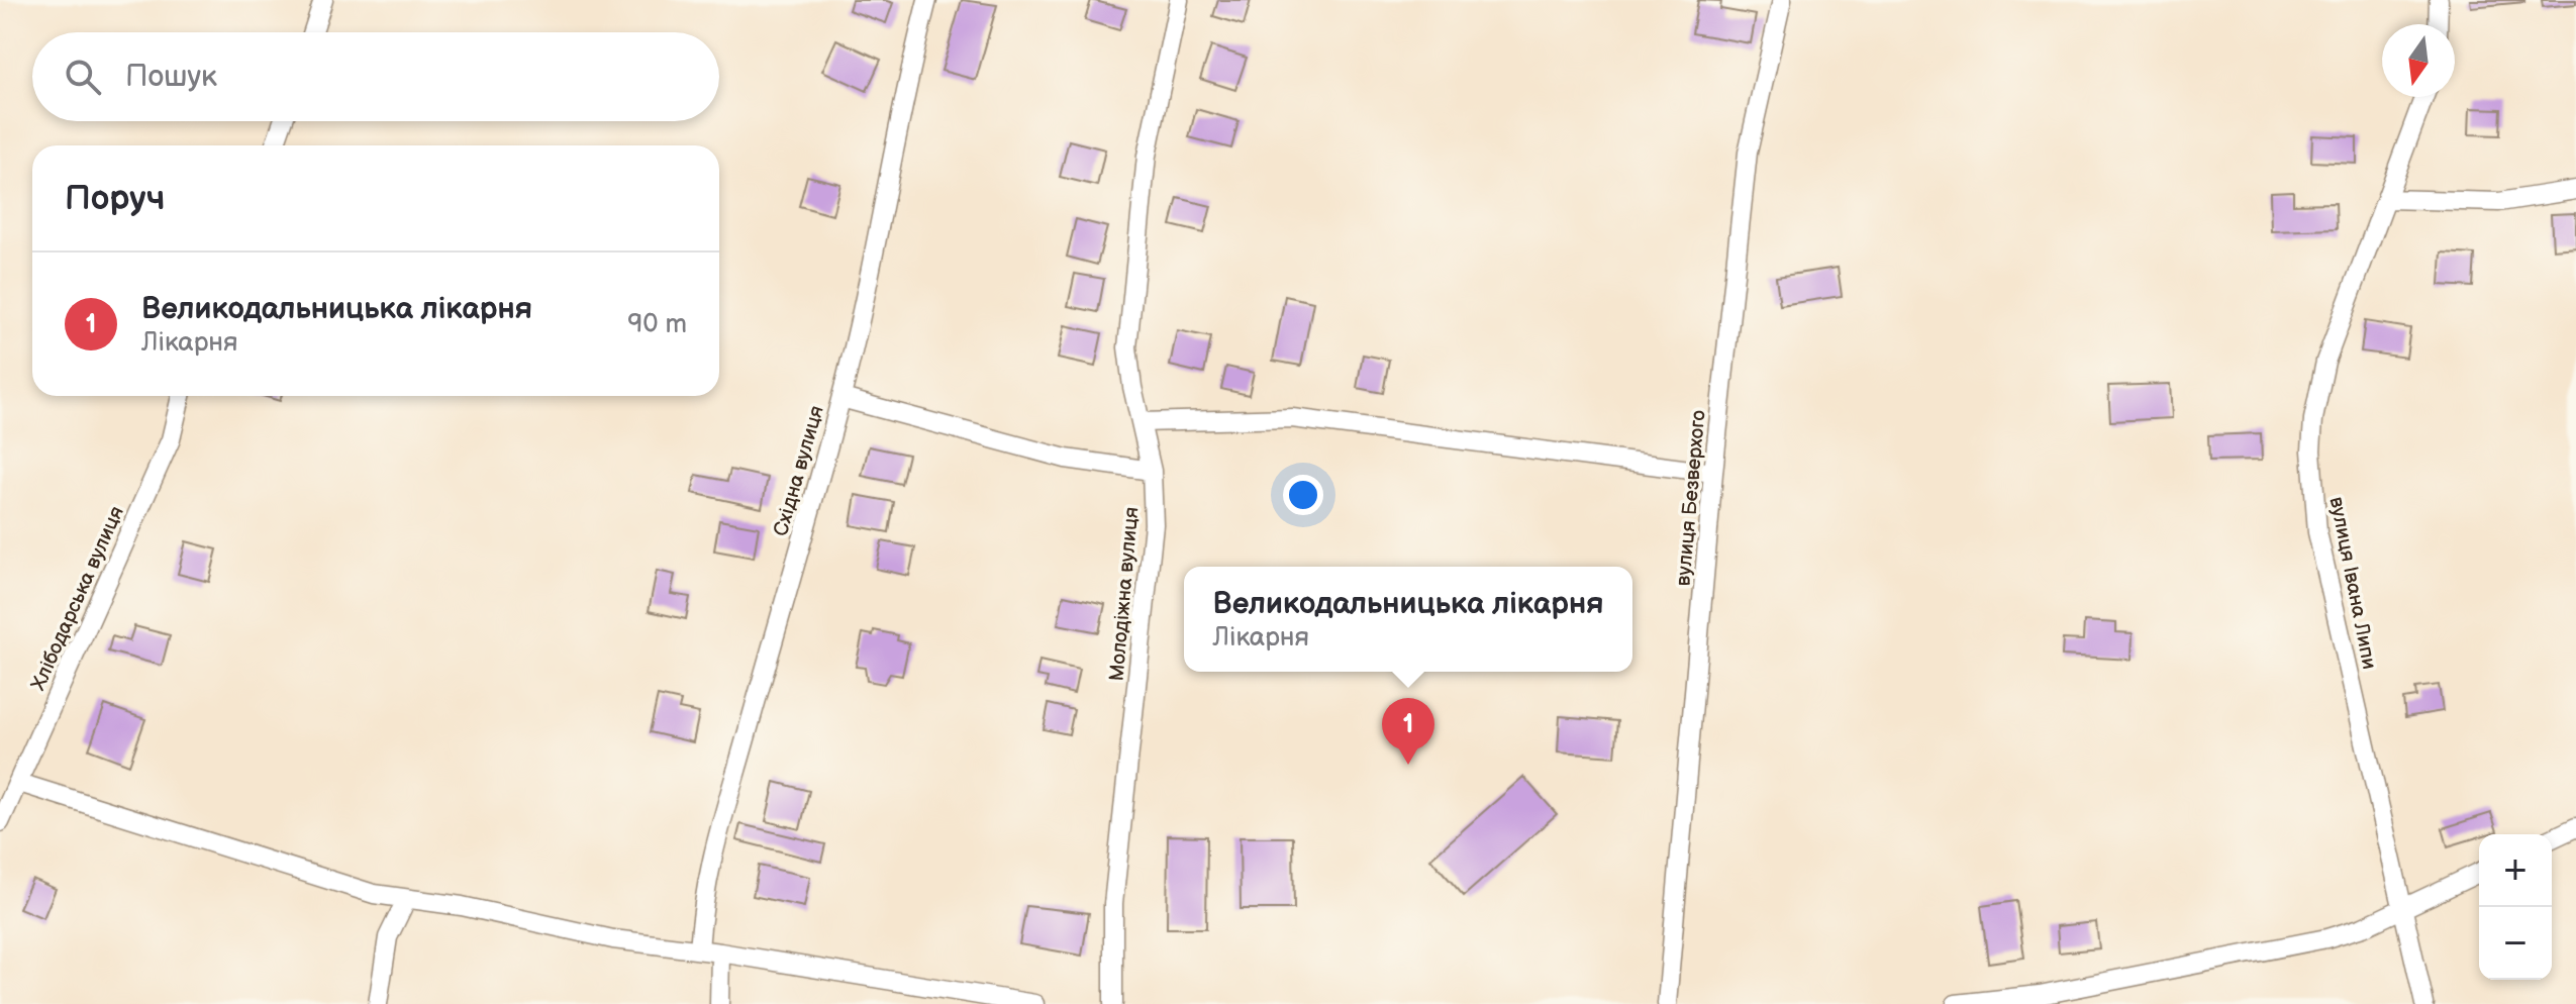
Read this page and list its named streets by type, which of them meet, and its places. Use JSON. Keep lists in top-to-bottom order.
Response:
{
  "streets": {
    "street": [
      "Східна вулиця",
      "вулиця Безверхого",
      "вулиця Івана Липи",
      "Молодіжна вулиця",
      "Хлібодарська вулиця"
    ]
  },
  "north": "bottom",
  "page": {
    "search": "Пошук",
    "heading": "Поруч",
    "list": [
      {
        "mark": "1",
        "name": "Великодальницька лікарня",
        "note": "Лікарня",
        "value": "90 m"
      }
    ],
    "popup": ["Великодальницька лікарня", "Лікарня"],
    "pins": "1",
    "map_buttons": ["+", "−"]
  }
}
